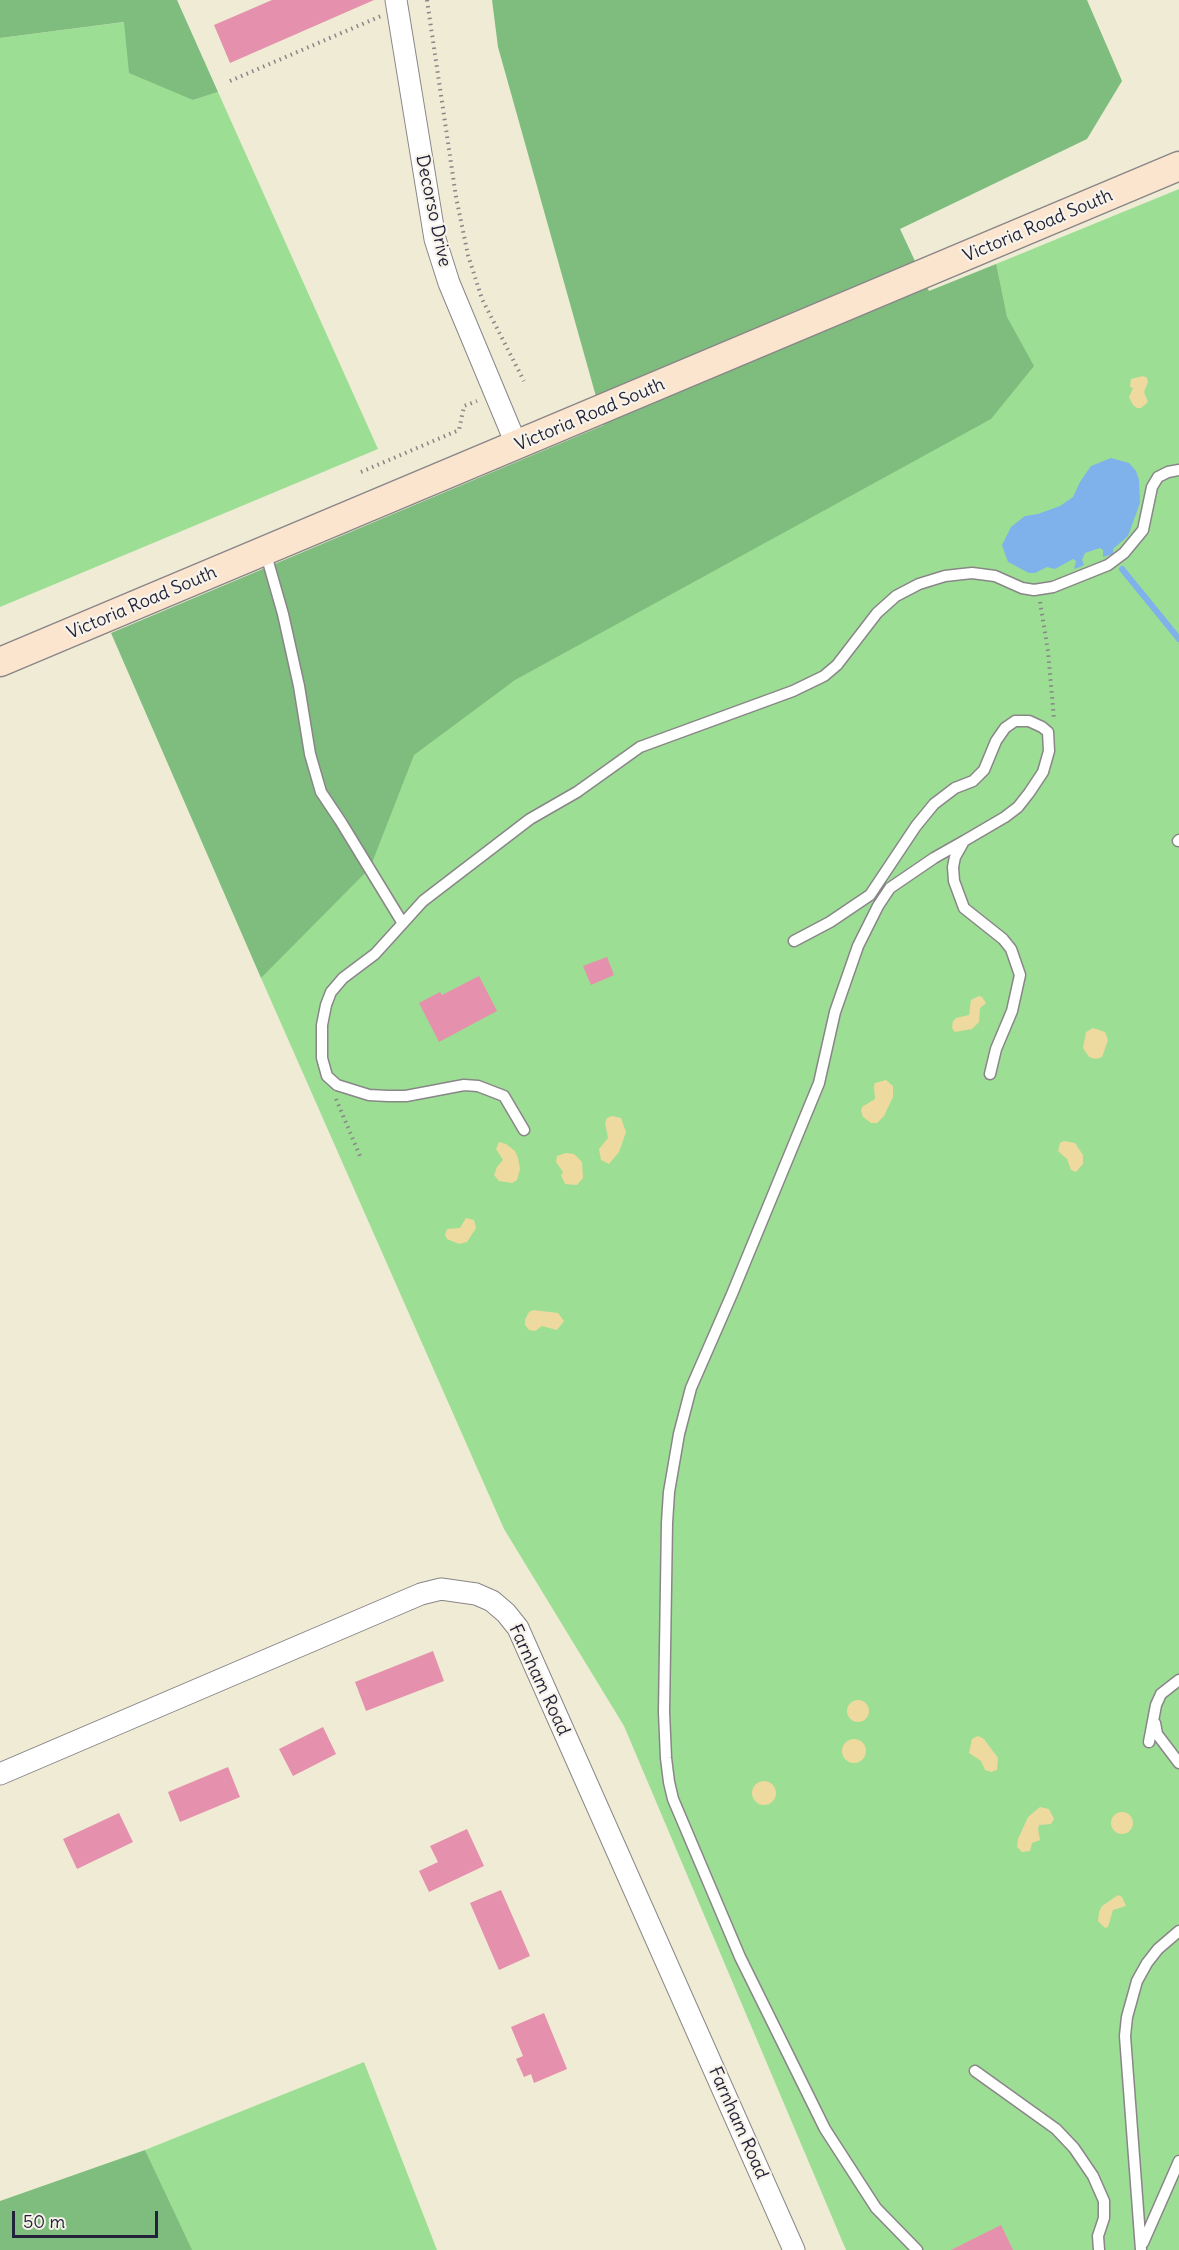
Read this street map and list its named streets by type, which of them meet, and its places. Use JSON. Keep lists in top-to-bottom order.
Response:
{
  "streets": {
    "main road": ["Victoria Road South"],
    "street": ["Decorso Drive", "Farnham Road"]
  },
  "crossings": [
    ["Decorso Drive", "Victoria Road South"]
  ],
  "scale_bar": "50 m"
}
